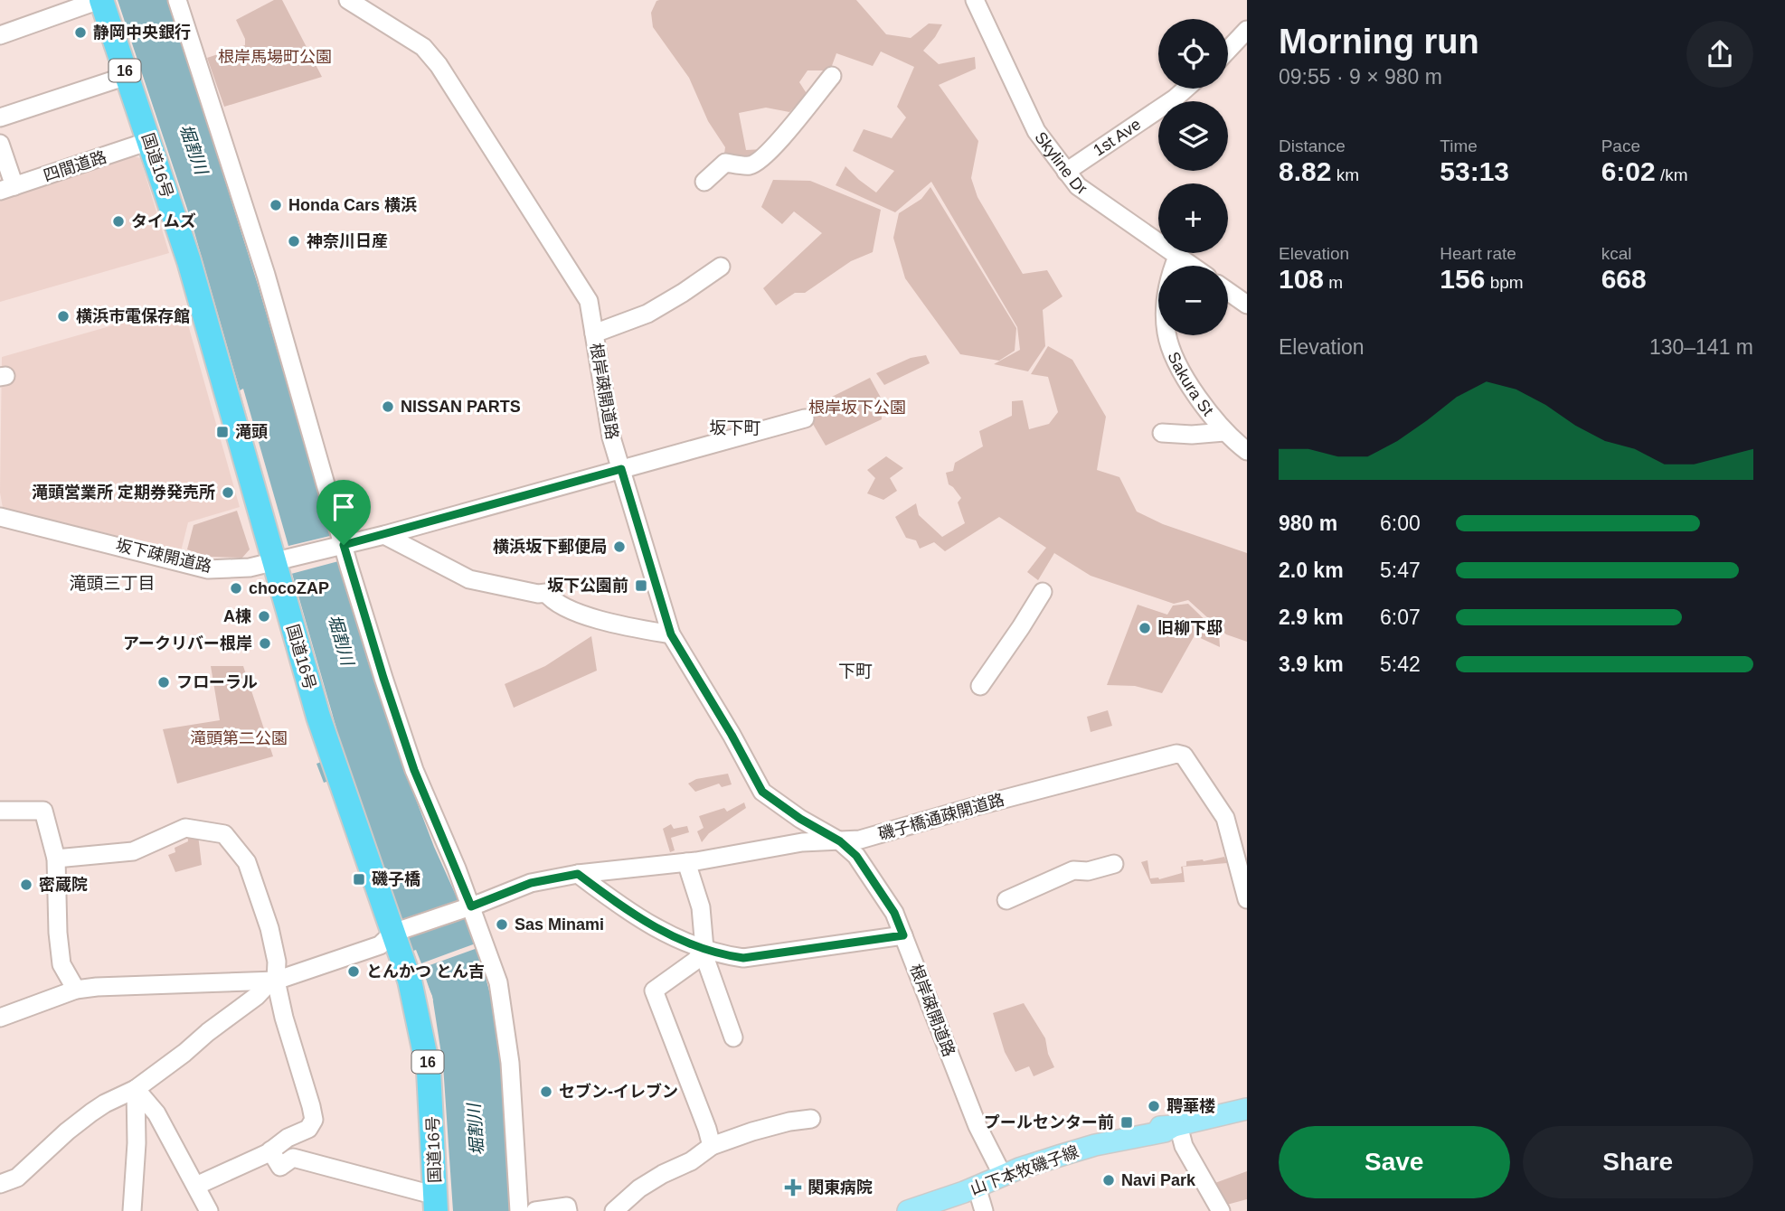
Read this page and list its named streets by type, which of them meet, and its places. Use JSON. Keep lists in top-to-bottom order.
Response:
{
  "streets": {
    "highway": ["16", "国道16号"],
    "main road": ["山下本牧磯子線"],
    "street": [
      "1st Ave",
      "Skyline Dr",
      "四間道路",
      "Sakura St",
      "根岸疎開道路",
      "坂下疎開道路",
      "磯子橋通疎開道路"
    ]
  },
  "crossings": [
    ["1st Ave", "Skyline Dr"],
    ["Skyline Dr", "Sakura St"],
    ["国道16号", "四間道路"],
    ["国道16号", "坂下疎開道路"],
    ["国道16号", "磯子橋通疎開道路"],
    ["根岸疎開道路", "坂下疎開道路"],
    ["根岸疎開道路", "磯子橋通疎開道路"],
    ["根岸疎開道路", "山下本牧磯子線"]
  ],
  "districts": ["坂下町", "滝頭三丁目", "下町"],
  "water": ["堀割川"],
  "parks": ["根岸馬場町公園", "根岸坂下公園", "滝頭第二公園"],
  "places": {
    "other": [
      "静岡中央銀行",
      "Honda Cars 横浜",
      "タイムズ",
      "神奈川日産",
      "横浜市電保存館",
      "NISSAN PARTS",
      "滝頭営業所 定期券発売所",
      "横浜坂下郵便局",
      "chocoZAP",
      "A棟",
      "旧柳下邸",
      "アークリバー根岸",
      "フローラル",
      "密蔵院",
      "Sas Minami",
      "とんかつ とん吉",
      "セブン-イレブン",
      "聘華楼",
      "Navi Park"
    ],
    "transit": [
      "滝頭",
      "坂下公園前",
      "磯子橋",
      "プールセンター前"
    ],
    "health": ["関東病院"]
  },
  "page": {
    "heading": ["Morning run", "09:55 · 9 × 980 m"],
    "map_buttons": ["+", "−"],
    "stats": [
      ["Distance", "8.82 km"],
      ["Time", "53:13"],
      ["Pace", "6:02 /km"],
      ["Elevation", "108 m"],
      ["Heart rate", "156 bpm"],
      ["kcal", "668"]
    ],
    "chart": ["Elevation", "130–141 m"],
    "list": [
      {
        "name": "980 m",
        "note": "6:00"
      },
      {
        "name": "2.0 km",
        "note": "5:47"
      },
      {
        "name": "2.9 km",
        "note": "6:07"
      },
      {
        "name": "3.9 km",
        "note": "5:42"
      }
    ],
    "buttons": ["Save", "Share"]
  }
}
